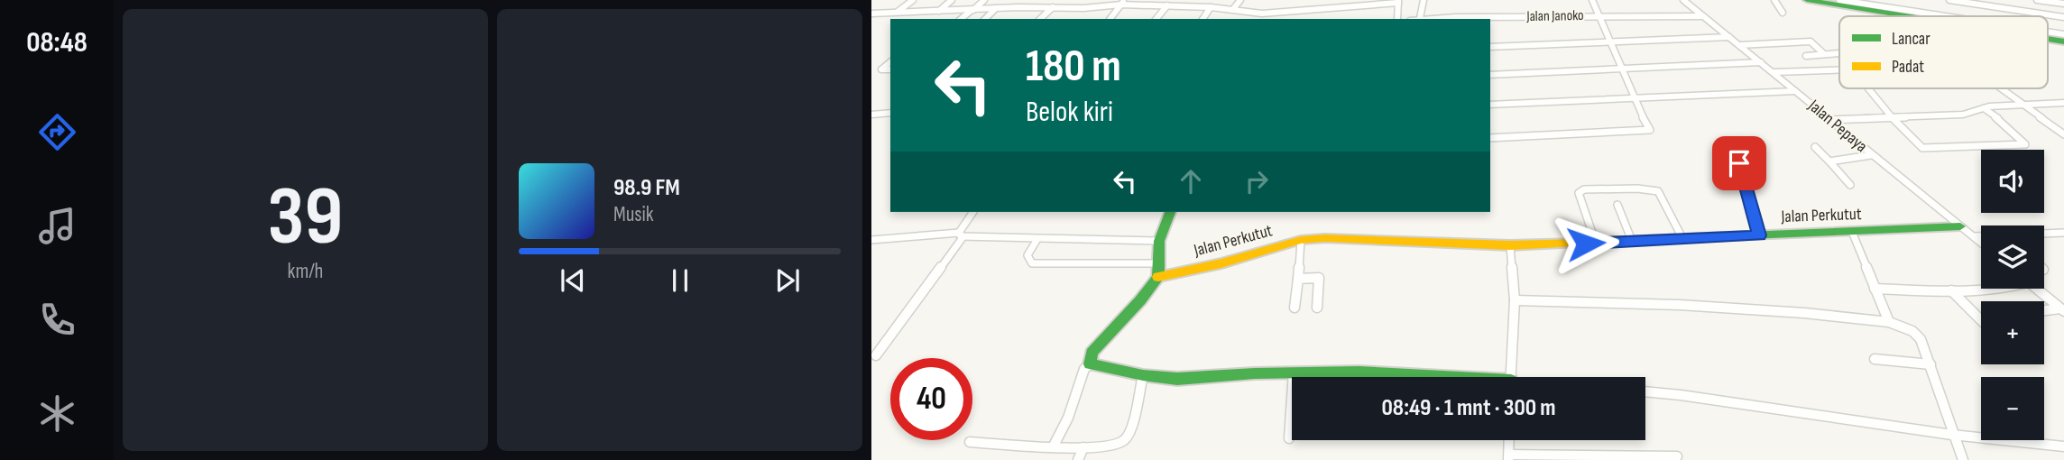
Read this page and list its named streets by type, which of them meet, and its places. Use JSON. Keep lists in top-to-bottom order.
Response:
{
  "streets": {
    "main road": ["Jalan Perkutut"],
    "street": ["Jalan Janoko", "Jalan Pepaya"]
  },
  "crossings": [
    ["Jalan Janoko", "Jalan Pepaya"],
    ["Jalan Pepaya", "Jalan Perkutut"]
  ],
  "legend": ["Lancar", "Padat"],
  "page": {
    "tabs": "08:48",
    "tile": ["39", "km/h"],
    "turn": ["180 m", "Belok kiri"],
    "map_buttons": ["+", "−"],
    "song": ["98.9 FM", "Musik"],
    "limit": "40",
    "trip": "08:49 · 1 mnt · 300 m"
  }
}
